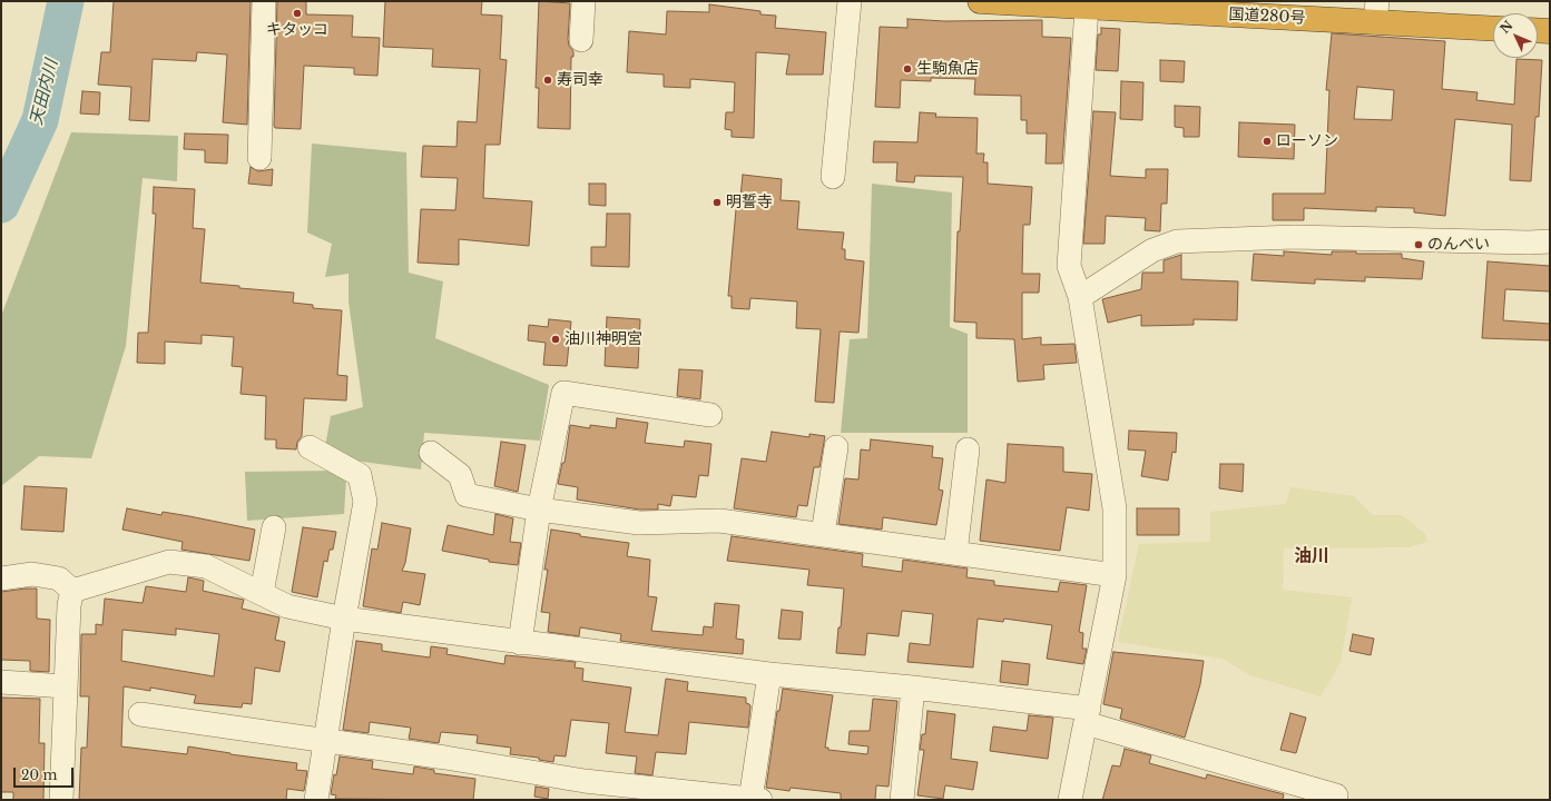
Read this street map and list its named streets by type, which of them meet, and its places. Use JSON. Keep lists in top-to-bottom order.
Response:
{
  "streets": {
    "highway": ["国道280号"]
  },
  "districts": ["油川"],
  "water": ["天田内川"],
  "places": [
    "キタッコ",
    "生駒魚店",
    "寿司幸",
    "ローソン",
    "明誓寺",
    "のんべい",
    "油川神明宮"
  ],
  "scale_bar": "20 m",
  "north": "top left"
}
